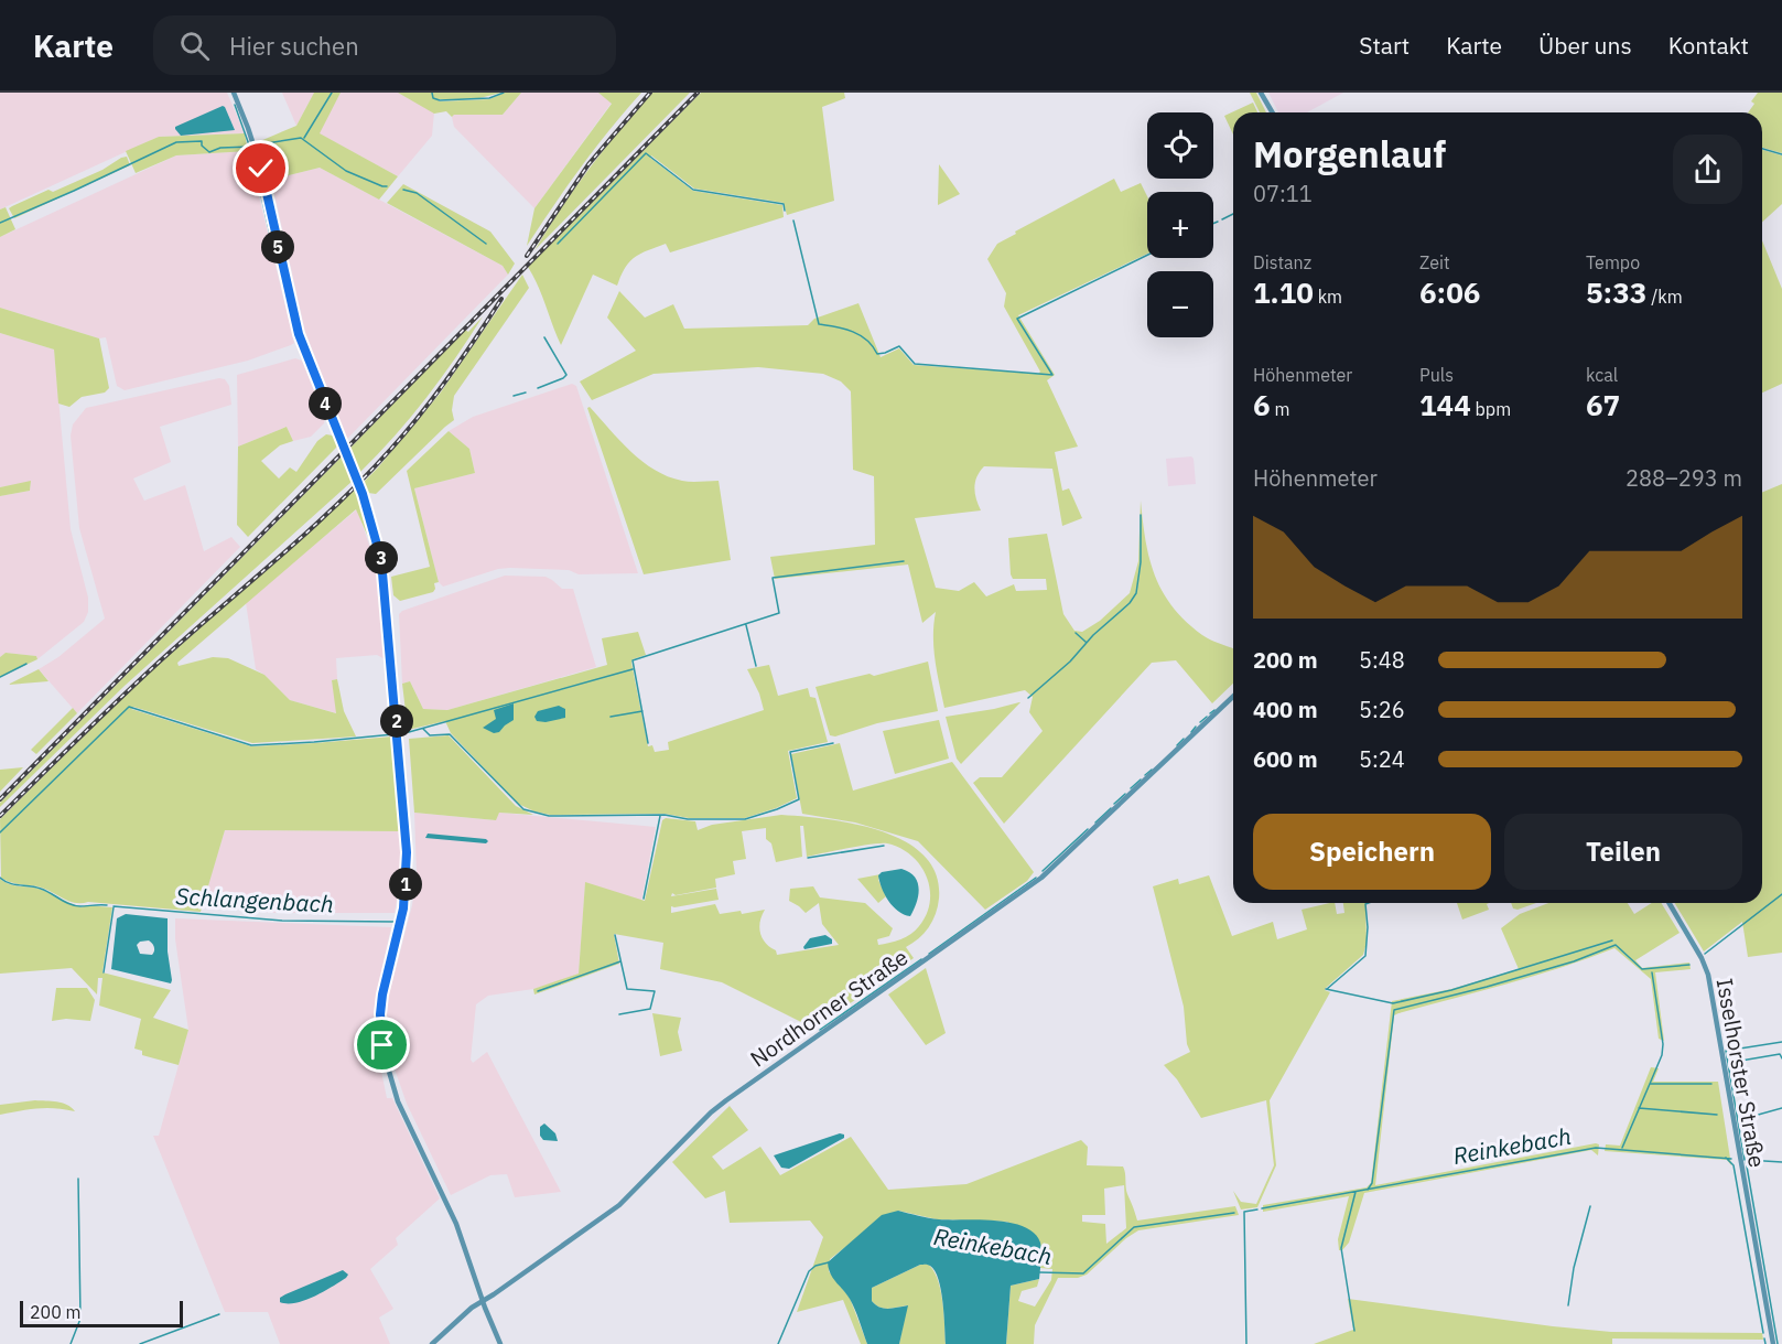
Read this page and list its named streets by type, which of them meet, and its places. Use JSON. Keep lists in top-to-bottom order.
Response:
{
  "streets": {
    "street": ["Nordhorner Straße", "Isselhorster Straße"]
  },
  "water": ["Schlangenbach", "Reinkebach"],
  "scale_bar": "200 m",
  "page": {
    "header": "Karte",
    "search": "Hier suchen",
    "nav": [
      "Start",
      "Karte",
      "Über uns",
      "Kontakt"
    ],
    "map_buttons": ["+", "−"],
    "heading": ["Morgenlauf", "07:11"],
    "stats": [
      ["Distanz", "1.10 km"],
      ["Zeit", "6:06"],
      ["Tempo", "5:33 /km"],
      ["Höhenmeter", "6 m"],
      ["Puls", "144 bpm"],
      ["kcal", "67"]
    ],
    "pins": [
      "5",
      "4",
      "3",
      "2",
      "1"
    ],
    "chart": ["Höhenmeter", "288–293 m"],
    "list": [
      {
        "name": "200 m",
        "note": "5:48"
      },
      {
        "name": "400 m",
        "note": "5:26"
      },
      {
        "name": "600 m",
        "note": "5:24"
      }
    ],
    "buttons": ["Speichern", "Teilen"],
    "scale": "200 m"
  }
}
